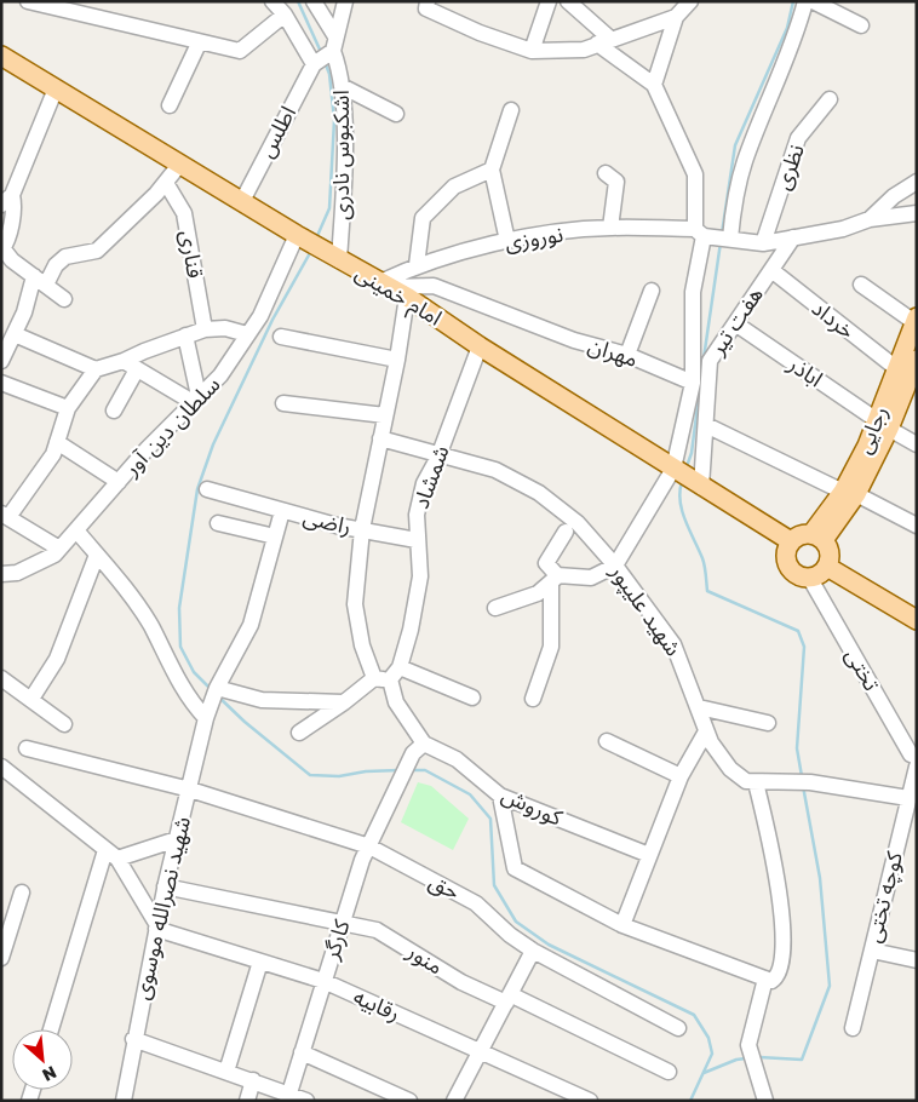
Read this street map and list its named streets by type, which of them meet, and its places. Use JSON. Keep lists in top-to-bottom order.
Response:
{
  "streets": {
    "main road": ["امام خمینی", "رجایی"],
    "street": [
      "اطلس",
      "اشکبوس نادری",
      "نظری",
      "نوروزی",
      "قناری",
      "خرداد",
      "هفت تیر",
      "مهران",
      "اباذر",
      "سلطان دین آور",
      "شمشاد",
      "راضی",
      "شهید علیپور",
      "تختی",
      "کوروش",
      "حق",
      "کوچه تختی",
      "شهید نصرالله موسوی",
      "کارگر",
      "منور",
      "رقابیه"
    ]
  },
  "crossings": [
    ["اطلس", "امام خمینی"],
    ["اشکبوس نادری", "امام خمینی"],
    ["نظری", "نوروزی"],
    ["نوروزی", "امام خمینی"],
    ["نوروزی", "هفت تیر"],
    ["نوروزی", "مهران"],
    ["نوروزی", "راضی"],
    ["امام خمینی", "هفت تیر"],
    ["امام خمینی", "مهران"],
    ["امام خمینی", "سلطان دین آور"],
    ["امام خمینی", "رجایی"],
    ["امام خمینی", "شمشاد"],
    ["امام خمینی", "راضی"],
    ["امام خمینی", "تختی"],
    ["خرداد", "هفت تیر"],
    ["خرداد", "رجایی"],
    ["هفت تیر", "اباذر"],
    ["مهران", "راضی"],
    ["اباذر", "رجایی"],
    ["رجایی", "تختی"],
    ["شمشاد", "شهید علیپور"],
    ["راضی", "شهید علیپور"],
    ["راضی", "شهید نصرالله موسوی"],
    ["شهید علیپور", "کوچه تختی"],
    ["کوروش", "کارگر"],
    ["حق", "شهید نصرالله موسوی"],
    ["حق", "کارگر"],
    ["شهید نصرالله موسوی", "منور"],
    ["شهید نصرالله موسوی", "رقابیه"],
    ["کارگر", "منور"],
    ["کارگر", "رقابیه"]
  ],
  "north": "bottom right"
}
